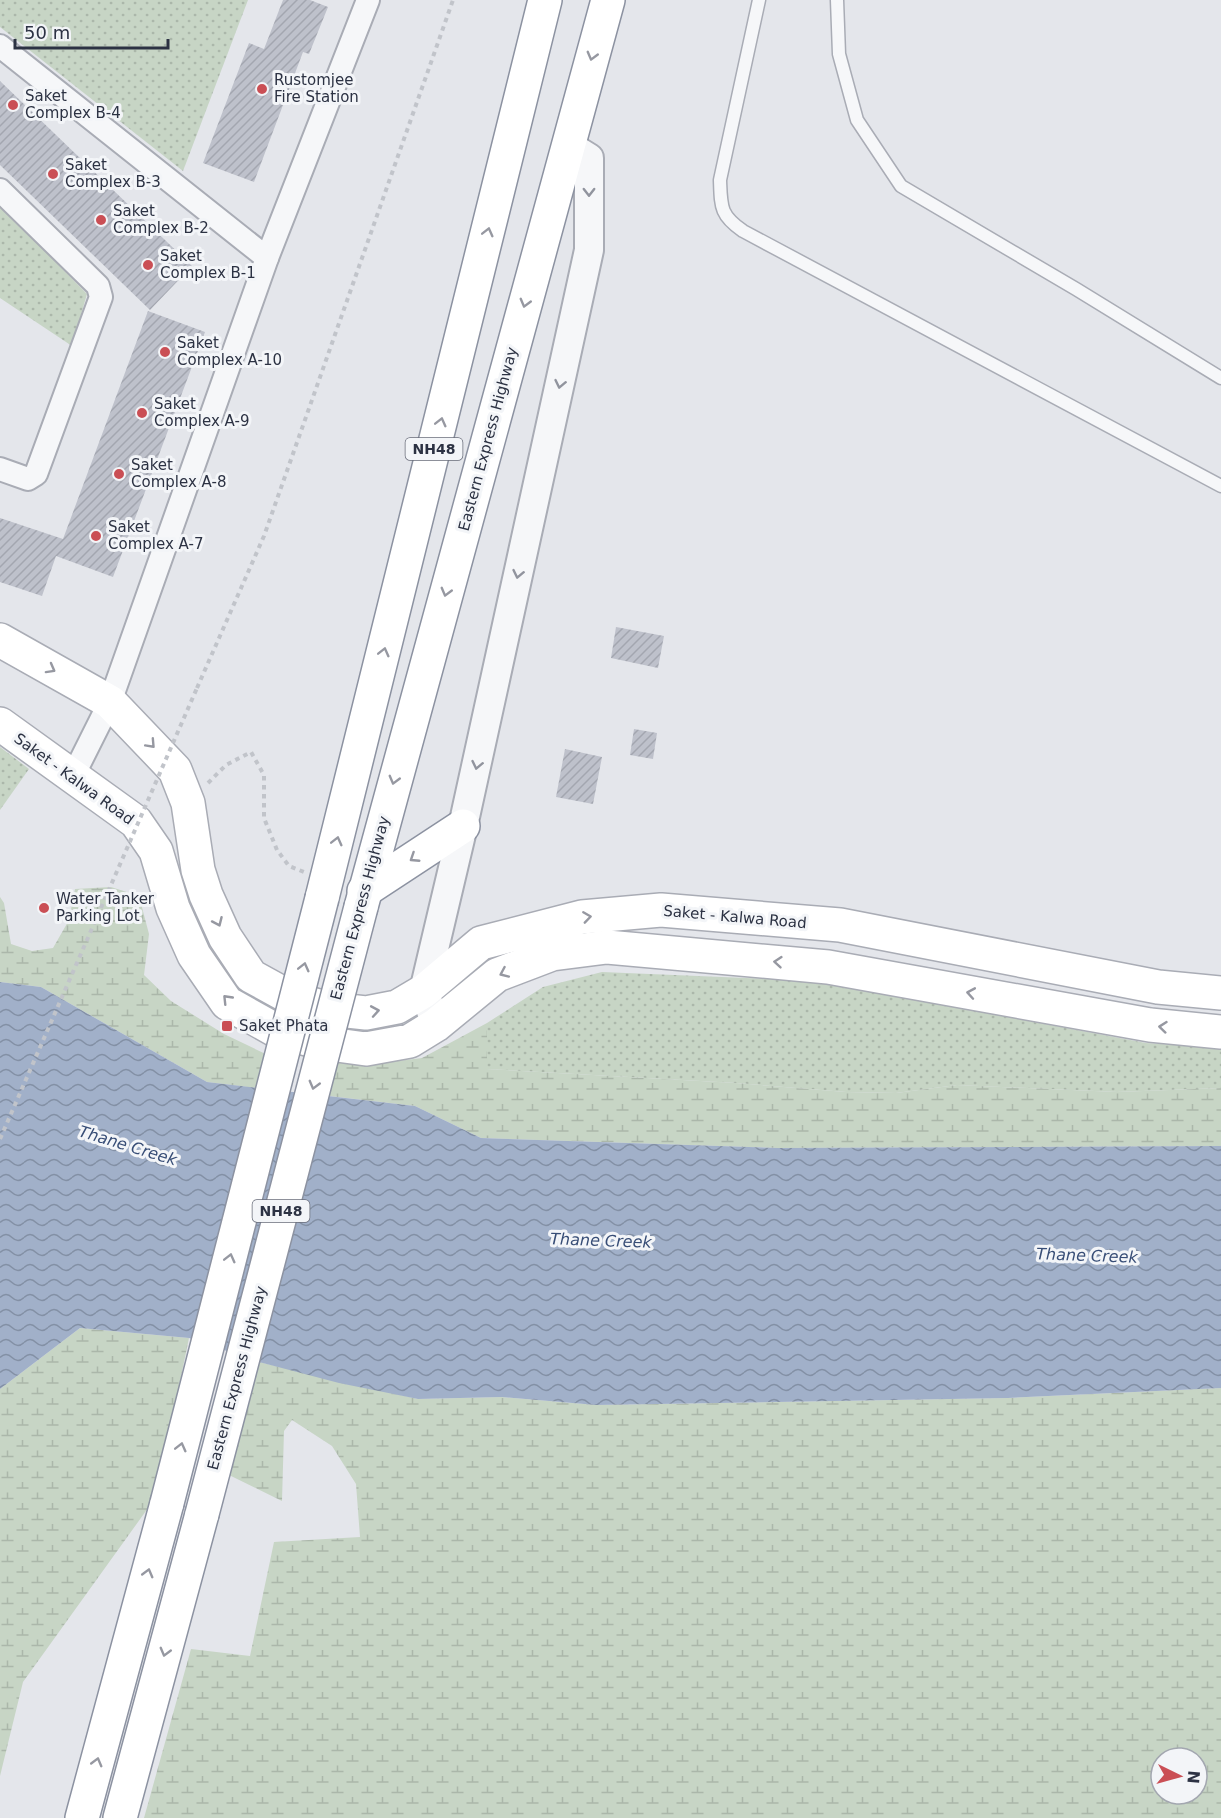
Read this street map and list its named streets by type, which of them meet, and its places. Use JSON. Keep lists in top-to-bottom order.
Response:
{
  "streets": {
    "main road": ["Eastern Express Highway", "NH48", "Saket - Kalwa Road"]
  },
  "water": ["Thane Creek"],
  "places": {
    "other": [
      "Rustomjee Fire Station",
      "Saket Complex B-4",
      "Saket Complex B-3",
      "Saket Complex B-2",
      "Saket Complex B-1",
      "Saket Complex A-10",
      "Saket Complex A-9",
      "Saket Complex A-8",
      "Saket Complex A-7",
      "Water Tanker Parking Lot"
    ],
    "transit": ["Saket Phata"]
  },
  "scale_bar": "50 m",
  "north": "right"
}
